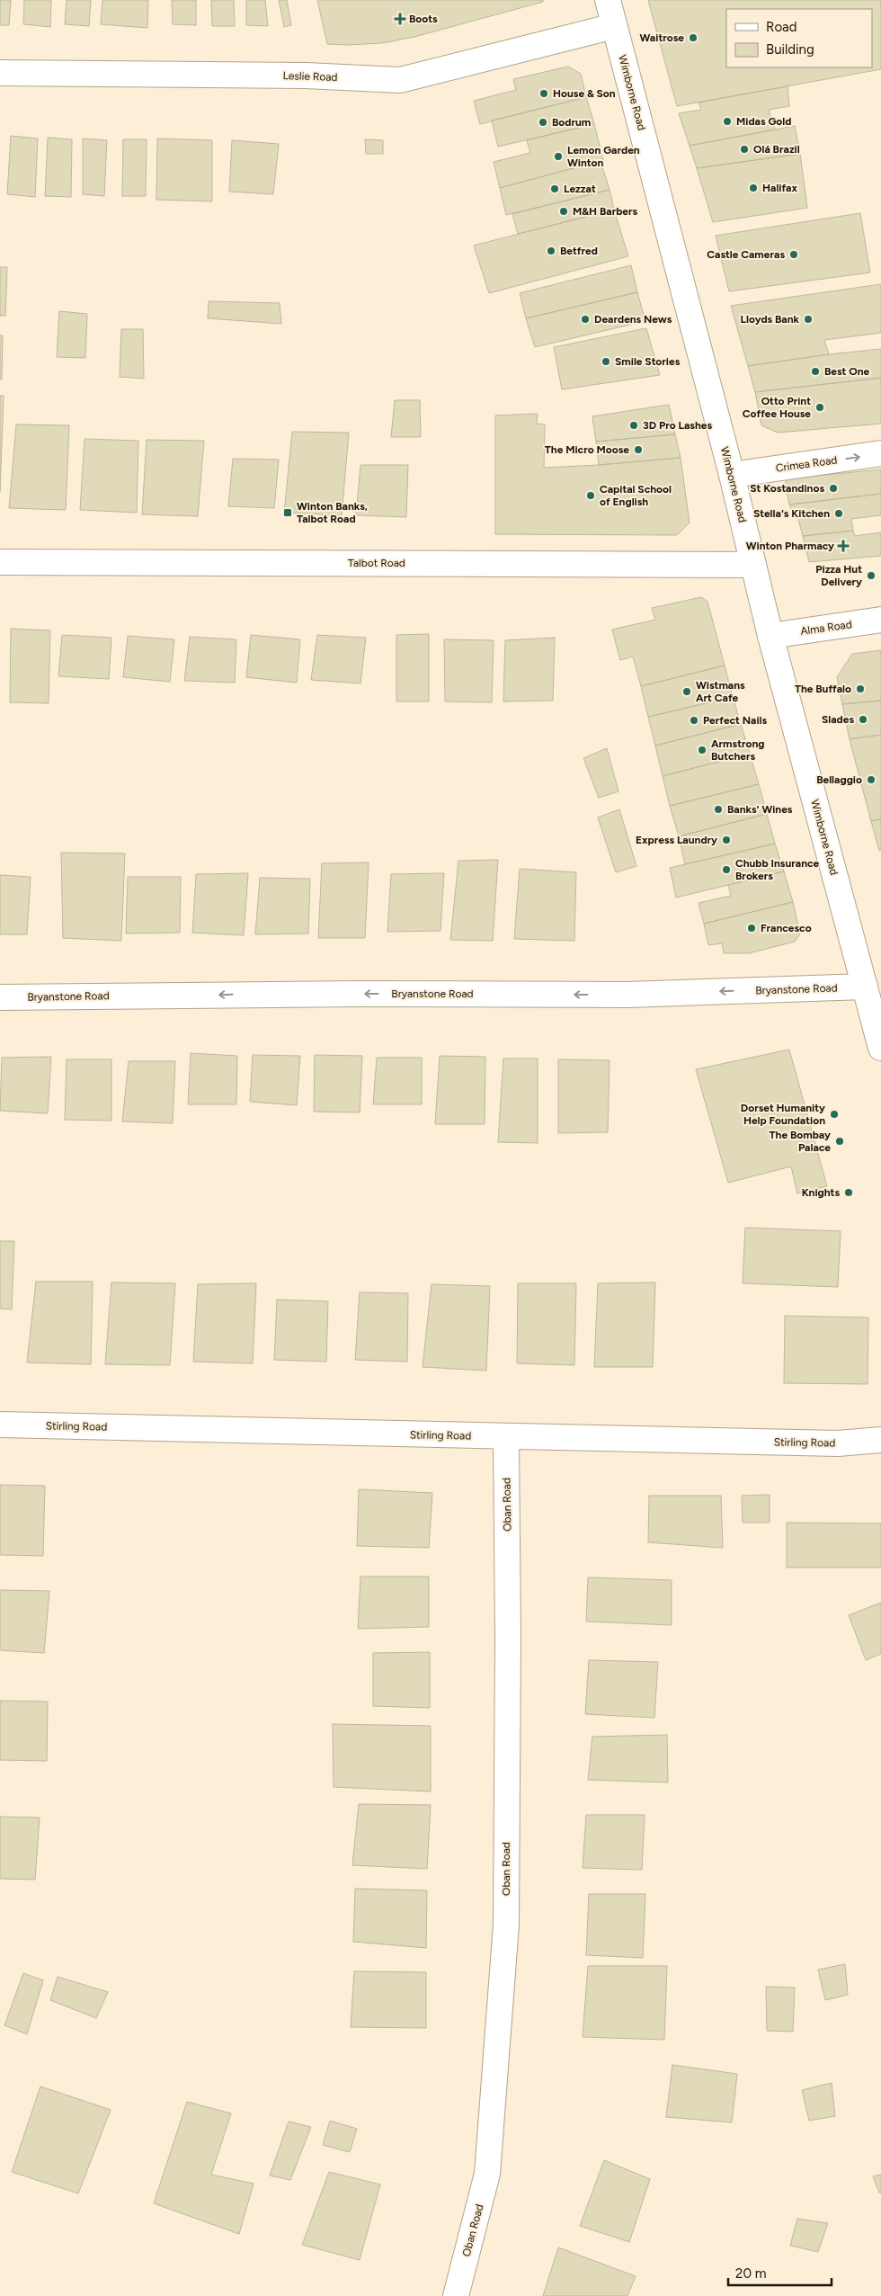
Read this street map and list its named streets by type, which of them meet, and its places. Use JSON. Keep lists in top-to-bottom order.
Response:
{
  "streets": {
    "street": [
      "Leslie Road",
      "Wimborne Road",
      "Crimea Road",
      "Talbot Road",
      "Alma Road",
      "Bryanstone Road",
      "Stirling Road",
      "Oban Road"
    ]
  },
  "crossings": [
    ["Leslie Road", "Wimborne Road"],
    ["Wimborne Road", "Crimea Road"],
    ["Wimborne Road", "Talbot Road"],
    ["Wimborne Road", "Alma Road"],
    ["Wimborne Road", "Bryanstone Road"],
    ["Stirling Road", "Oban Road"]
  ],
  "one_way": ["Crimea Road", "Bryanstone Road"],
  "places": {
    "health": ["Boots", "Winton Pharmacy"],
    "other": [
      "Waitrose",
      "House & Son",
      "Midas Gold",
      "Bodrum",
      "Olá Brazil",
      "Lemon Garden Winton",
      "Halifax",
      "Lezzat",
      "M&H Barbers",
      "Betfred",
      "Castle Cameras",
      "Deardens News",
      "Lloyds Bank",
      "Smile Stories",
      "Best One",
      "Otto Print Coffee House",
      "3D Pro Lashes",
      "The Micro Moose",
      "St Kostandinos",
      "Capital School of English",
      "Stella's Kitchen",
      "Pizza Hut Delivery",
      "The Buffalo",
      "Wistmans Art Cafe",
      "Slades",
      "Perfect Nails",
      "Armstrong Butchers",
      "Bellaggio",
      "Banks' Wines",
      "Express Laundry",
      "Chubb Insurance Brokers",
      "Francesco",
      "Dorset Humanity Help Foundation",
      "The Bombay Palace",
      "Knights"
    ],
    "transit": ["Winton Banks, Talbot Road"]
  },
  "legend": ["Road", "Building"],
  "scale_bar": "20 m"
}
